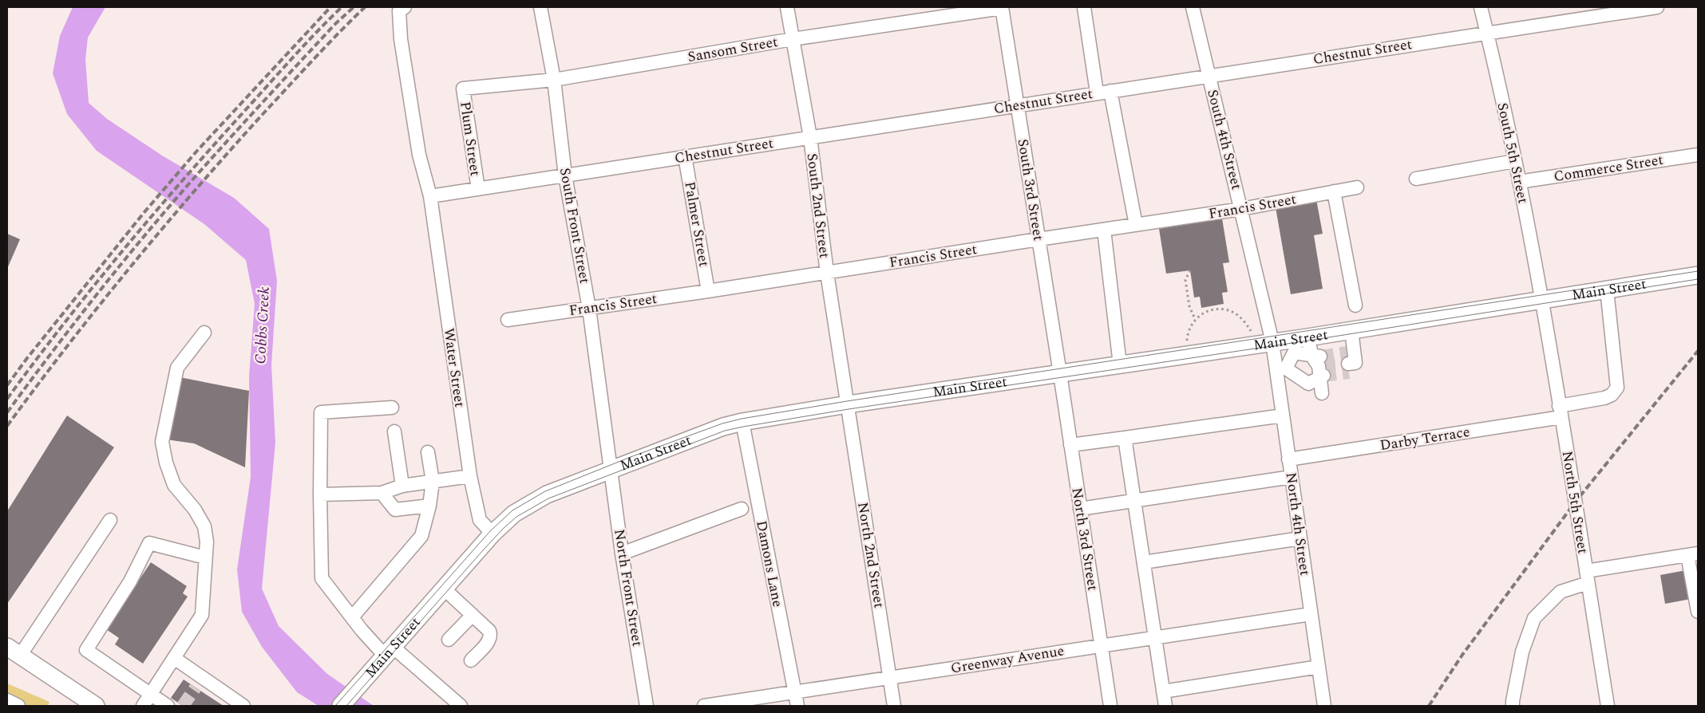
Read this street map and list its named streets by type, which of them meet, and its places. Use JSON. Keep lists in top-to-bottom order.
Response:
{
  "streets": {
    "main road": ["Main Street"],
    "street": [
      "Sansom Street",
      "Chestnut Street",
      "Plum Street",
      "South 4th Street",
      "South 5th Street",
      "Commerce Street",
      "South 3rd Street",
      "South 2nd Street",
      "Francis Street",
      "Palmer Street",
      "South Front Street",
      "Water Street",
      "Darby Terrace",
      "North 5th Street",
      "North 4th Street",
      "North 3rd Street",
      "North 2nd Street",
      "Damons Lane",
      "North Front Street",
      "Greenway Avenue"
    ]
  },
  "crossings": [
    ["Sansom Street", "Plum Street"],
    ["Sansom Street", "South 3rd Street"],
    ["Sansom Street", "South 2nd Street"],
    ["Sansom Street", "South Front Street"],
    ["Chestnut Street", "Plum Street"],
    ["Chestnut Street", "South 4th Street"],
    ["Chestnut Street", "South 5th Street"],
    ["Chestnut Street", "South 3rd Street"],
    ["Chestnut Street", "South 2nd Street"],
    ["Chestnut Street", "Palmer Street"],
    ["Chestnut Street", "South Front Street"],
    ["Chestnut Street", "Water Street"],
    ["South 4th Street", "Francis Street"],
    ["South 4th Street", "Main Street"],
    ["South 4th Street", "North 4th Street"],
    ["South 5th Street", "Commerce Street"],
    ["South 5th Street", "Main Street"],
    ["South 5th Street", "North 5th Street"],
    ["South 3rd Street", "Francis Street"],
    ["South 3rd Street", "Main Street"],
    ["South 3rd Street", "North 3rd Street"],
    ["South 2nd Street", "Francis Street"],
    ["South 2nd Street", "Main Street"],
    ["South 2nd Street", "North 2nd Street"],
    ["Francis Street", "Palmer Street"],
    ["Francis Street", "South Front Street"],
    ["South Front Street", "Main Street"],
    ["South Front Street", "North Front Street"],
    ["Main Street", "Water Street"],
    ["Main Street", "Darby Terrace"],
    ["Main Street", "North 5th Street"],
    ["Main Street", "North 4th Street"],
    ["Main Street", "North 3rd Street"],
    ["Main Street", "North 2nd Street"],
    ["Main Street", "Damons Lane"],
    ["Main Street", "North Front Street"],
    ["Darby Terrace", "North 5th Street"],
    ["Darby Terrace", "North 4th Street"],
    ["North 4th Street", "Greenway Avenue"],
    ["North 3rd Street", "Greenway Avenue"],
    ["North 2nd Street", "Greenway Avenue"],
    ["Damons Lane", "Greenway Avenue"]
  ],
  "water": ["Cobbs Creek"]
}
